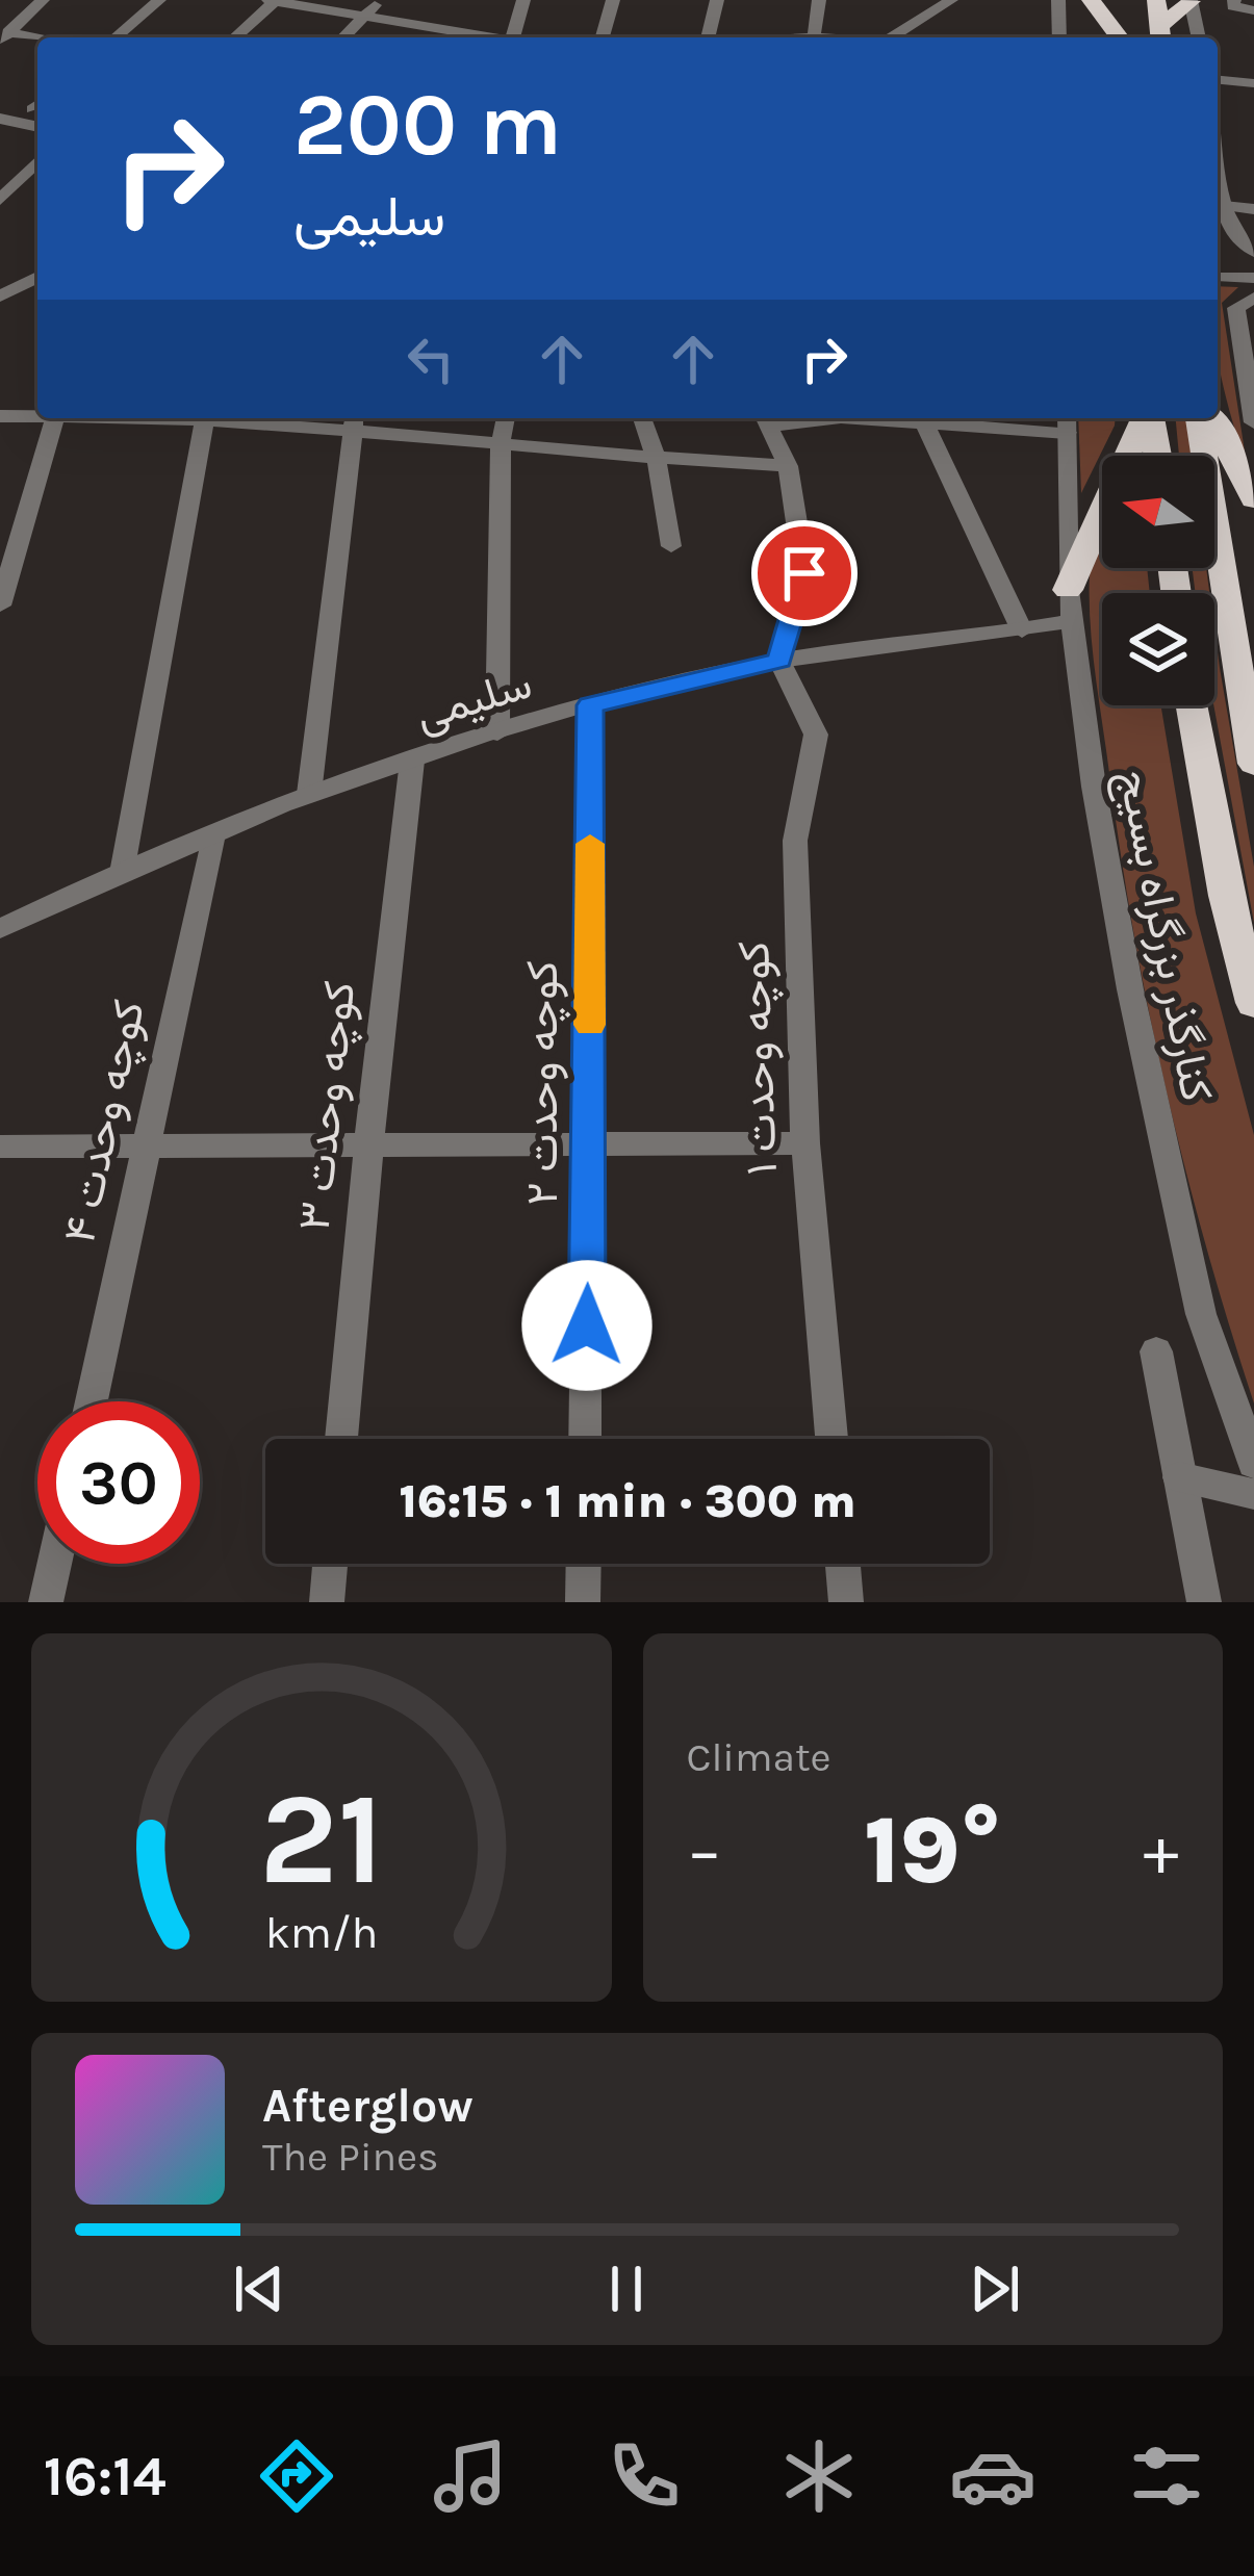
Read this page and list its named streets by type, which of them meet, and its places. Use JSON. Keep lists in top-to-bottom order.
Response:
{
  "streets": {
    "street": [
      "سلیمی",
      "کنارگذر بزرگراه بسیج",
      "کوچه وحدت ۱",
      "کوچه وحدت ۲",
      "کوچه وحدت ۳",
      "کوچه وحدت ۴"
    ]
  },
  "crossings": [
    ["سلیمی", "کنارگذر بزرگراه بسیج"],
    ["سلیمی", "کوچه وحدت ۱"],
    ["سلیمی", "کوچه وحدت ۲"],
    ["سلیمی", "کوچه وحدت ۳"],
    ["سلیمی", "کوچه وحدت ۴"]
  ],
  "north": "left",
  "page": {
    "turn": ["200 m", "سلیمی"],
    "limit": "30",
    "trip": "16:15 · 1 min · 300 m",
    "tile": "Climate",
    "heat": ["−", "19°", "+"],
    "song": ["Afterglow", "The Pines"],
    "tabs": "16:14",
    "gauge": ["21", "km/h"]
  }
}
